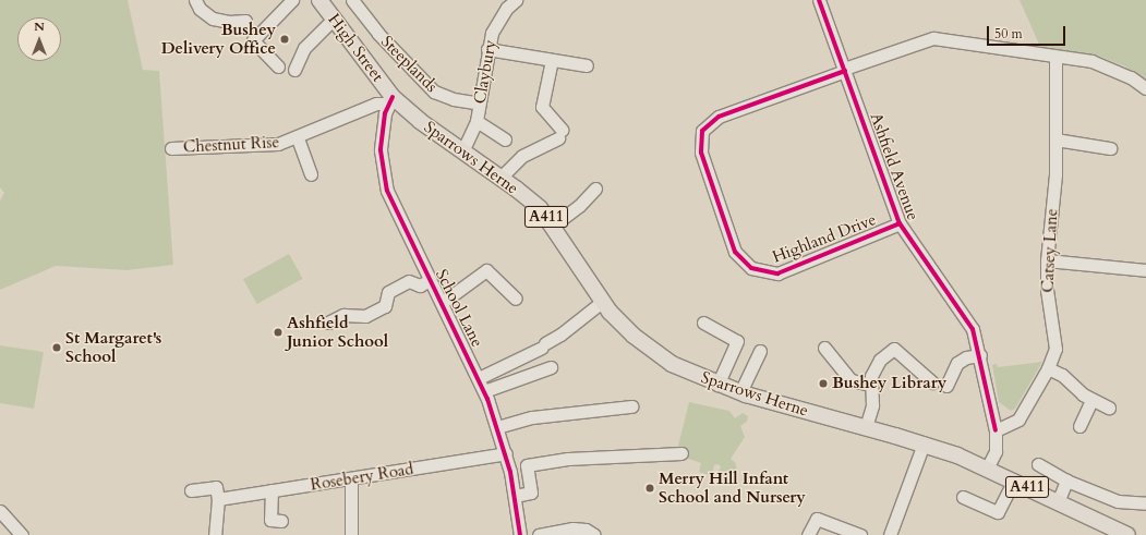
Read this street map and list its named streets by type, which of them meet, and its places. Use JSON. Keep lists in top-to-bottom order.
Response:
{
  "streets": {
    "main road": ["High Street", "Sparrows Herne", "A411"],
    "street": [
      "Steeplands",
      "Claybury",
      "Chestnut Rise",
      "Ashfield Avenue",
      "Highland Drive",
      "Catsey Lane",
      "School Lane",
      "Rosebery Road"
    ]
  },
  "crossings": [
    ["High Street", "Chestnut Rise"],
    ["High Street", "Sparrows Herne"],
    ["High Street", "School Lane"],
    ["Steeplands", "Claybury"],
    ["Claybury", "Sparrows Herne"],
    ["Chestnut Rise", "Sparrows Herne"],
    ["Chestnut Rise", "School Lane"],
    ["Sparrows Herne", "School Lane"],
    ["Ashfield Avenue", "Highland Drive"],
    ["Ashfield Avenue", "Catsey Lane"],
    ["Highland Drive", "Catsey Lane"],
    ["School Lane", "Rosebery Road"]
  ],
  "places": [
    "Bushey Delivery Office",
    "Ashfield Junior School",
    "St Margaret's School",
    "Bushey Library",
    "Merry Hill Infant School and Nursery"
  ],
  "scale_bar": "50 m",
  "north": "top"
}
